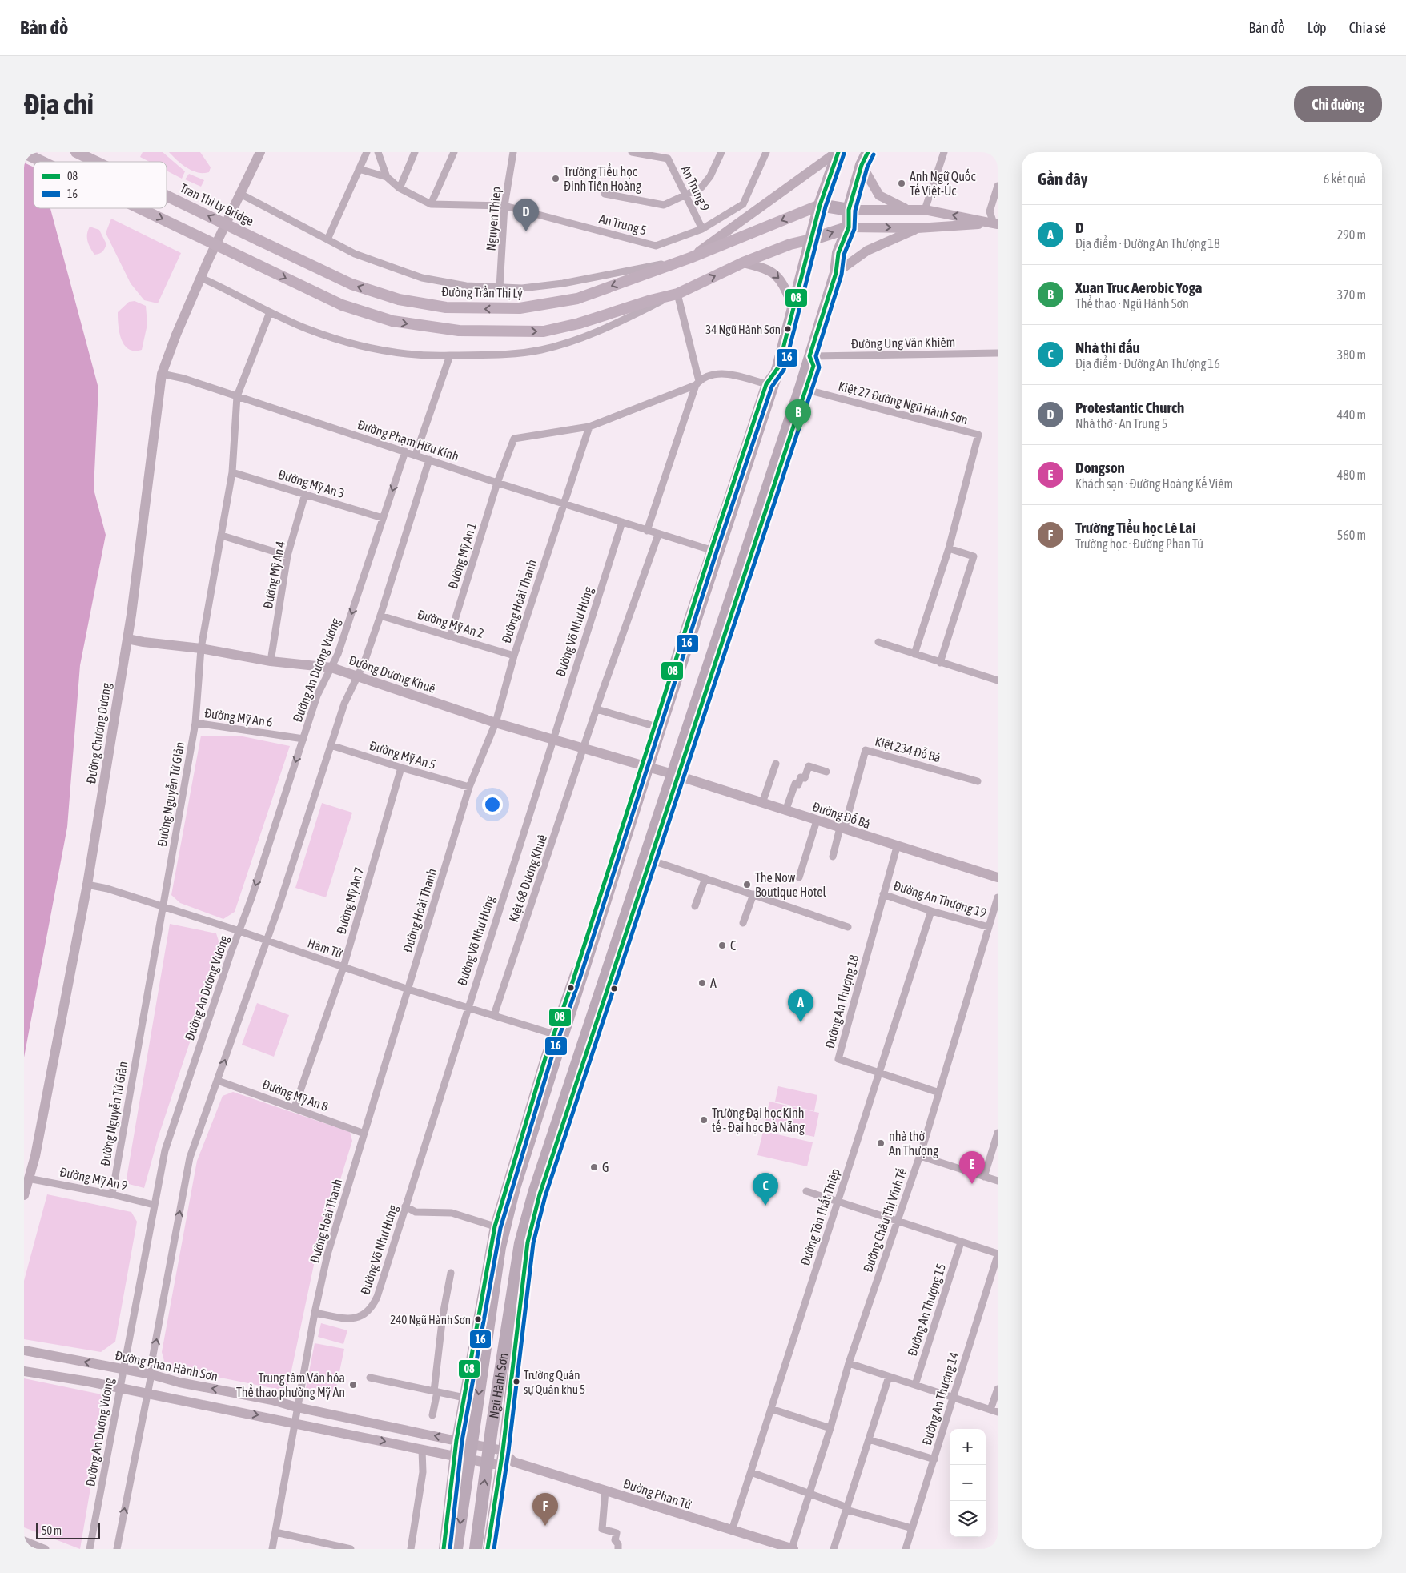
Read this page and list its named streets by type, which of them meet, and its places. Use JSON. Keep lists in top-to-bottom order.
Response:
{
  "streets": {
    "highway": ["Ngũ Hành Sơn"],
    "main road": [
      "Tran Thi Ly Bridge",
      "Đường Trần Thị Lý",
      "Đường Dương Khuê",
      "Đường Chương Dương",
      "Đường Đỗ Bá",
      "Đường Phan Hành Sơn",
      "Đường Phan Tứ"
    ],
    "street": [
      "An Trung 9",
      "Nguyen Thiep",
      "An Trung 5",
      "Đường Ung Văn Khiêm",
      "Kiệt 27 Đường Ngũ Hành Sơn",
      "Đường Phạm Hữu Kính",
      "Đường Mỹ An 3",
      "Đường Mỹ An 1",
      "Đường Mỹ An 4",
      "Đường Hoài Thanh",
      "Đường Mỹ An 2",
      "Đường Võ Như Hưng",
      "Đường An Dương Vương",
      "Đường Mỹ An 6",
      "Kiệt 234 Đỗ Bá",
      "Đường Mỹ An 5",
      "Đường Nguyễn Tử Giản",
      "Kiệt 68 Dương Khuê",
      "Đường An Thượng 19",
      "Đường Mỹ An 7",
      "Hàm Tử",
      "Đường An Thượng 18",
      "Đường Mỹ An 8",
      "Đường Mỹ An 9",
      "Đường Tôn Thất Thiệp",
      "Đường Châu Thị Vĩnh Tế",
      "Đường An Thượng 15",
      "Đường An Thượng 14"
    ]
  },
  "crossings": [
    ["An Trung 9", "An Trung 5"],
    ["Tran Thi Ly Bridge", "Đường Trần Thị Lý"],
    ["Nguyen Thiep", "An Trung 5"],
    ["Đường Ung Văn Khiêm", "Ngũ Hành Sơn"],
    ["Kiệt 27 Đường Ngũ Hành Sơn", "Ngũ Hành Sơn"],
    ["Đường Phạm Hữu Kính", "Đường Mỹ An 1"],
    ["Đường Phạm Hữu Kính", "Đường Hoài Thanh"],
    ["Đường Phạm Hữu Kính", "Đường Võ Như Hưng"],
    ["Đường Phạm Hữu Kính", "Đường An Dương Vương"],
    ["Đường Phạm Hữu Kính", "Đường Chương Dương"],
    ["Đường Phạm Hữu Kính", "Đường Nguyễn Tử Giản"],
    ["Đường Mỹ An 3", "Đường Mỹ An 4"],
    ["Đường Mỹ An 3", "Đường An Dương Vương"],
    ["Đường Mỹ An 3", "Đường Nguyễn Tử Giản"],
    ["Đường Mỹ An 1", "Đường Hoài Thanh"],
    ["Đường Mỹ An 1", "Đường Mỹ An 2"],
    ["Đường Mỹ An 4", "Đường Dương Khuê"],
    ["Đường Hoài Thanh", "Đường Mỹ An 2"],
    ["Đường Hoài Thanh", "Đường Võ Như Hưng"],
    ["Đường Hoài Thanh", "Đường Dương Khuê"],
    ["Đường Hoài Thanh", "Đường Mỹ An 5"],
    ["Đường Hoài Thanh", "Hàm Tử"],
    ["Đường Hoài Thanh", "Đường Mỹ An 8"],
    ["Đường Hoài Thanh", "Đường Phan Hành Sơn"],
    ["Đường Võ Như Hưng", "Đường Dương Khuê"],
    ["Đường Võ Như Hưng", "Hàm Tử"],
    ["Đường An Dương Vương", "Đường Dương Khuê"],
    ["Đường An Dương Vương", "Đường Mỹ An 6"],
    ["Đường An Dương Vương", "Hàm Tử"],
    ["Đường An Dương Vương", "Đường Mỹ An 9"],
    ["Đường An Dương Vương", "Đường Phan Hành Sơn"],
    ["Đường Dương Khuê", "Đường Chương Dương"],
    ["Đường Dương Khuê", "Đường Nguyễn Tử Giản"],
    ["Đường Dương Khuê", "Đường Đỗ Bá"],
    ["Đường Dương Khuê", "Kiệt 68 Dương Khuê"],
    ["Đường Dương Khuê", "Ngũ Hành Sơn"],
    ["Đường Mỹ An 6", "Đường Nguyễn Tử Giản"],
    ["Đường Chương Dương", "Hàm Tử"],
    ["Đường Chương Dương", "Đường Mỹ An 9"],
    ["Kiệt 234 Đỗ Bá", "Đường Đỗ Bá"],
    ["Đường Mỹ An 5", "Đường Mỹ An 7"],
    ["Đường Nguyễn Tử Giản", "Hàm Tử"],
    ["Đường Nguyễn Tử Giản", "Đường Mỹ An 9"],
    ["Đường Đỗ Bá", "Đường An Thượng 18"],
    ["Đường Đỗ Bá", "Ngũ Hành Sơn"],
    ["Kiệt 68 Dương Khuê", "Hàm Tử"],
    ["Đường An Thượng 19", "Đường An Thượng 18"],
    ["Đường An Thượng 19", "Đường Tôn Thất Thiệp"],
    ["Đường An Thượng 19", "Đường Châu Thị Vĩnh Tế"],
    ["Đường Mỹ An 7", "Hàm Tử"],
    ["Đường Mỹ An 7", "Đường Mỹ An 8"],
    ["Đường An Thượng 18", "Đường Tôn Thất Thiệp"],
    ["Đường An Thượng 18", "Đường Châu Thị Vĩnh Tế"],
    ["Đường Tôn Thất Thiệp", "Đường Phan Tứ"],
    ["Đường Châu Thị Vĩnh Tế", "Đường Phan Tứ"],
    ["Đường Phan Hành Sơn", "Ngũ Hành Sơn"]
  ],
  "places": [
    "Trường Tiểu học Đinh Tiên Hoàng",
    "Anh Ngữ Quốc Tế Việt-Úc",
    "34 Ngũ Hành Sơn",
    "The Now Boutique Hotel",
    "C",
    "A",
    "Trường Đại học Kinh tế - Đại học Đà Nẵng",
    "nhà thờ An Thượng",
    "G",
    "240 Ngũ Hành Sơn",
    "Trường Quân sự Quân khu 5",
    "Trung tâm Văn hóa Thể thao phường Mỹ An"
  ],
  "lines": ["transit line 08", "transit line 16"],
  "legend": ["08", "16"],
  "scale_bar": "50 m",
  "page": {
    "header": "Bản đồ",
    "nav": ["Bản đồ", "Lớp", "Chia sẻ"],
    "buttons": "Chỉ đường",
    "title": "Địa chỉ",
    "heading": ["Gần đây", "6 kết quả"],
    "pins": [
      "D",
      "B",
      "A",
      "E",
      "C",
      "F"
    ],
    "list": [
      {
        "mark": "A",
        "name": "D",
        "note": "Địa điểm · Đường An Thượng 18",
        "value": "290 m"
      },
      {
        "mark": "B",
        "name": "Xuan Truc Aerobic Yoga",
        "note": "Thể thao · Ngũ Hành Sơn",
        "value": "370 m"
      },
      {
        "mark": "C",
        "name": "Nhà thi đấu",
        "note": "Địa điểm · Đường An Thượng 16",
        "value": "380 m"
      },
      {
        "mark": "D",
        "name": "Protestantic Church",
        "note": "Nhà thờ · An Trung 5",
        "value": "440 m"
      },
      {
        "mark": "E",
        "name": "Dongson",
        "note": "Khách sạn · Đường Hoàng Kế Viêm",
        "value": "480 m"
      },
      {
        "mark": "F",
        "name": "Trường Tiểu học Lê Lai",
        "note": "Trường học · Đường Phan Tứ",
        "value": "560 m"
      }
    ],
    "map_buttons": ["+", "−"],
    "scale": "50 m"
  }
}
